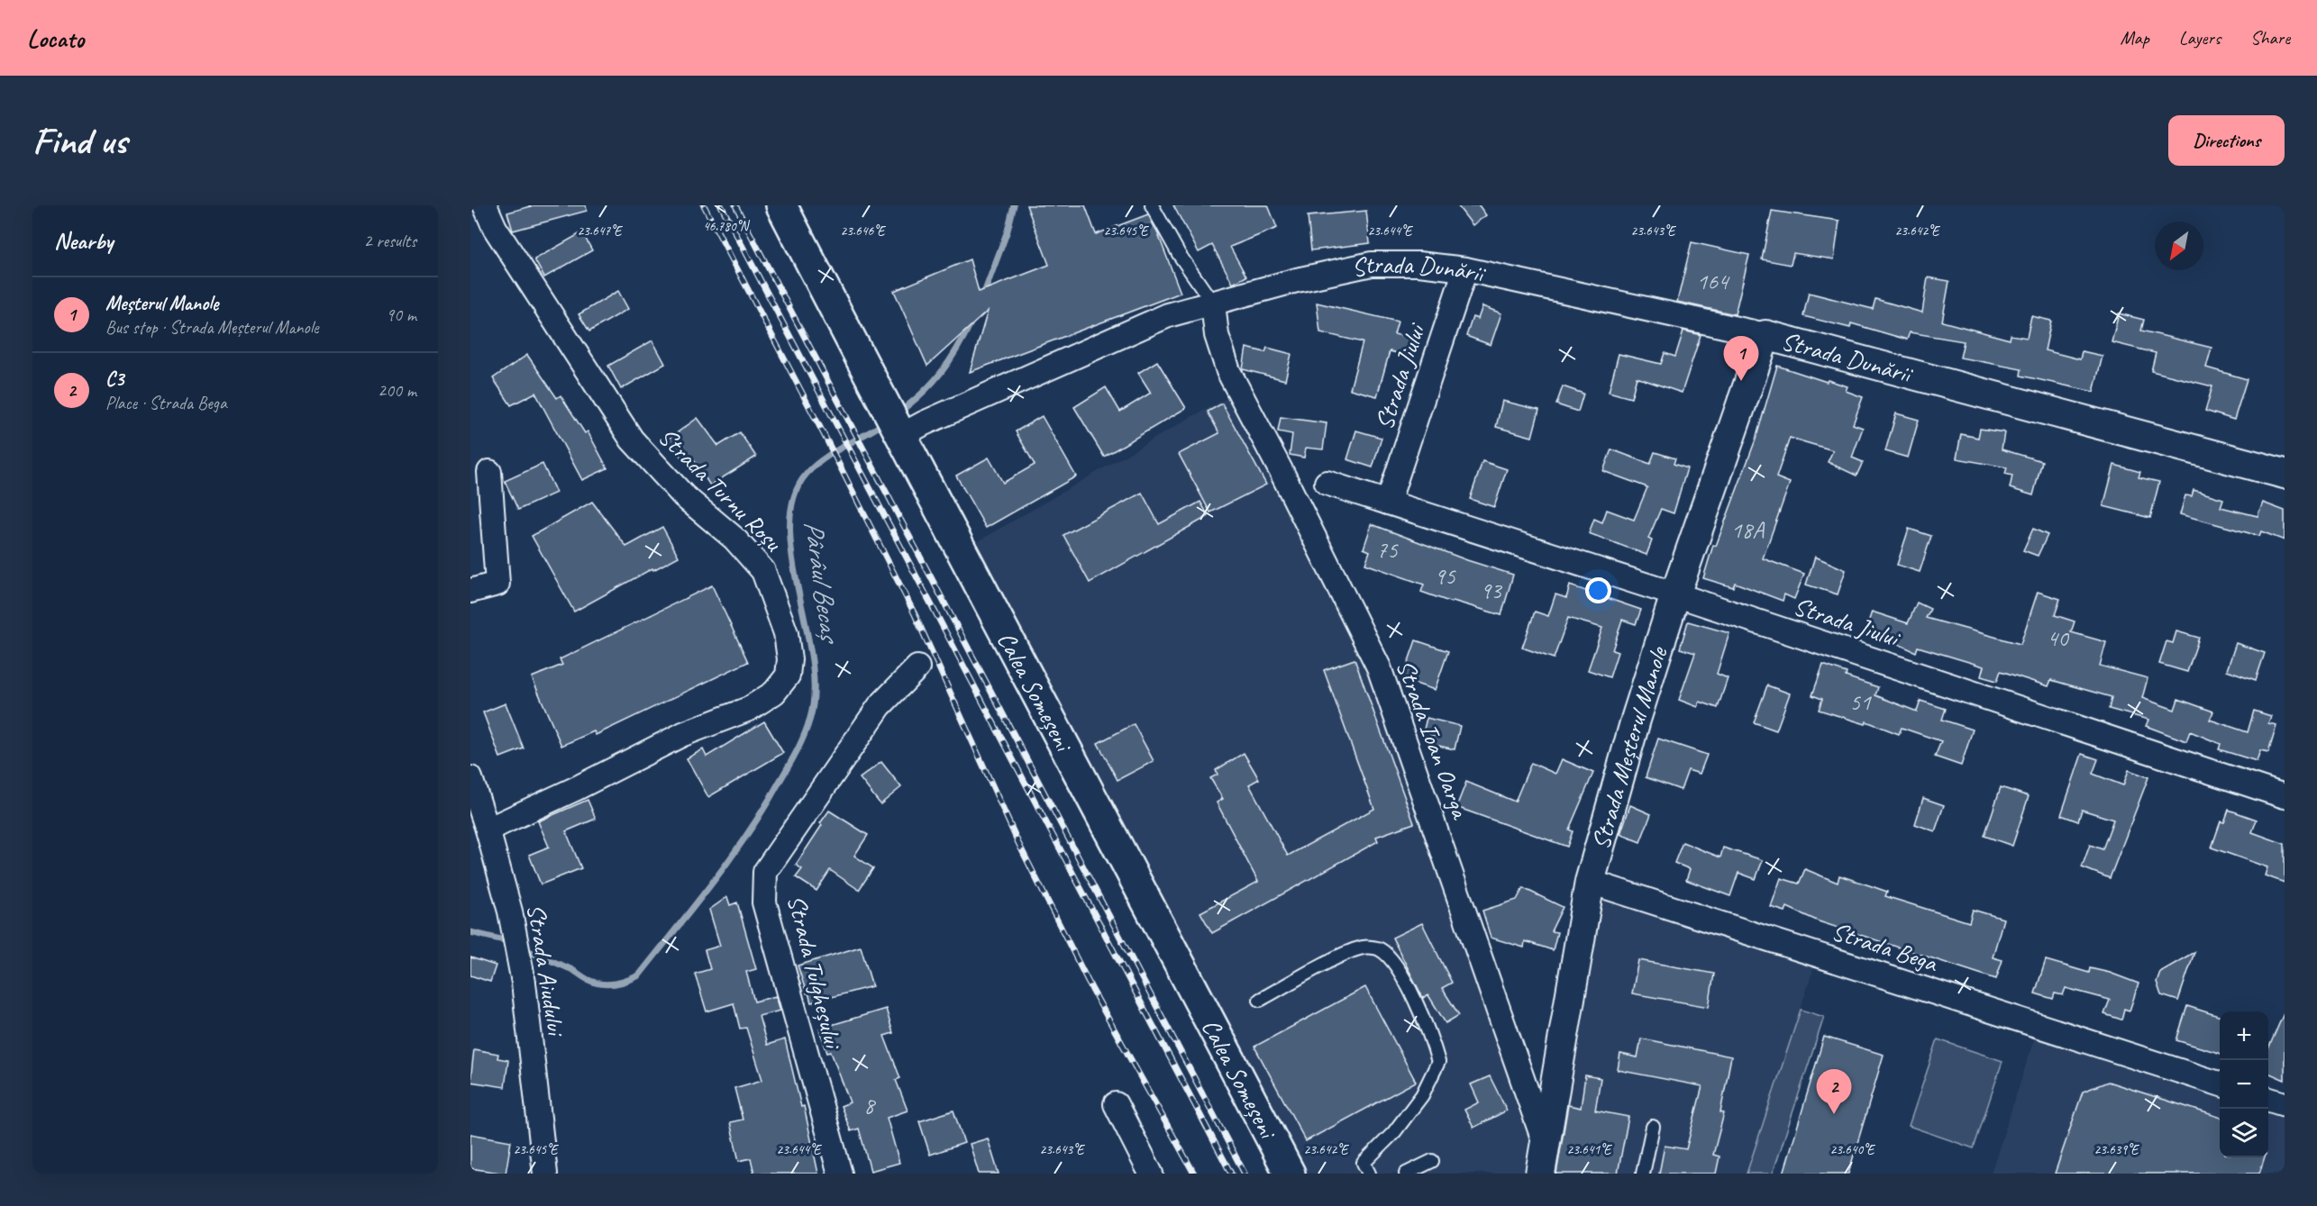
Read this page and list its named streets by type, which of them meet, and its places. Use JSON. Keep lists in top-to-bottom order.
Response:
{
  "streets": {
    "main road": ["Calea Someșeni"],
    "street": [
      "Strada Dunării",
      "Strada Jiului",
      "Strada Turnu Roșu",
      "Strada Ioan Oarga",
      "Strada Meșterul Manole",
      "Strada Bega",
      "Strada Aiudului",
      "Strada Tulgheșului"
    ]
  },
  "crossings": [
    ["Strada Dunării", "Strada Jiului"],
    ["Strada Dunării", "Calea Someșeni"],
    ["Strada Dunării", "Strada Ioan Oarga"],
    ["Strada Dunării", "Strada Meșterul Manole"],
    ["Strada Jiului", "Strada Meșterul Manole"],
    ["Strada Turnu Roșu", "Strada Aiudului"],
    ["Strada Ioan Oarga", "Strada Meșterul Manole"],
    ["Strada Meșterul Manole", "Strada Bega"]
  ],
  "water": ["Pârâul Becaș"],
  "house_numbers": [
    "164",
    "18A",
    "75",
    "95",
    "93",
    "40",
    "51",
    "8"
  ],
  "north": "bottom left",
  "page": {
    "header": "Locato",
    "nav": ["Map", "Layers", "Share"],
    "buttons": "Directions",
    "title": "Find us",
    "heading": ["Nearby", "2 results"],
    "list": [
      {
        "mark": "1",
        "name": "Meșterul Manole",
        "note": "Bus stop · Strada Meșterul Manole",
        "value": "90 m"
      },
      {
        "mark": "2",
        "name": "C3",
        "note": "Place · Strada Bega",
        "value": "200 m"
      }
    ],
    "pins": ["1", "2"],
    "map_buttons": ["+", "−"]
  },
  "coordinates": [
    "46.780°N",
    "23.647°E",
    "23.646°E",
    "23.645°E",
    "23.644°E",
    "23.643°E",
    "23.642°E",
    "23.641°E",
    "23.640°E",
    "23.639°E"
  ]
}
